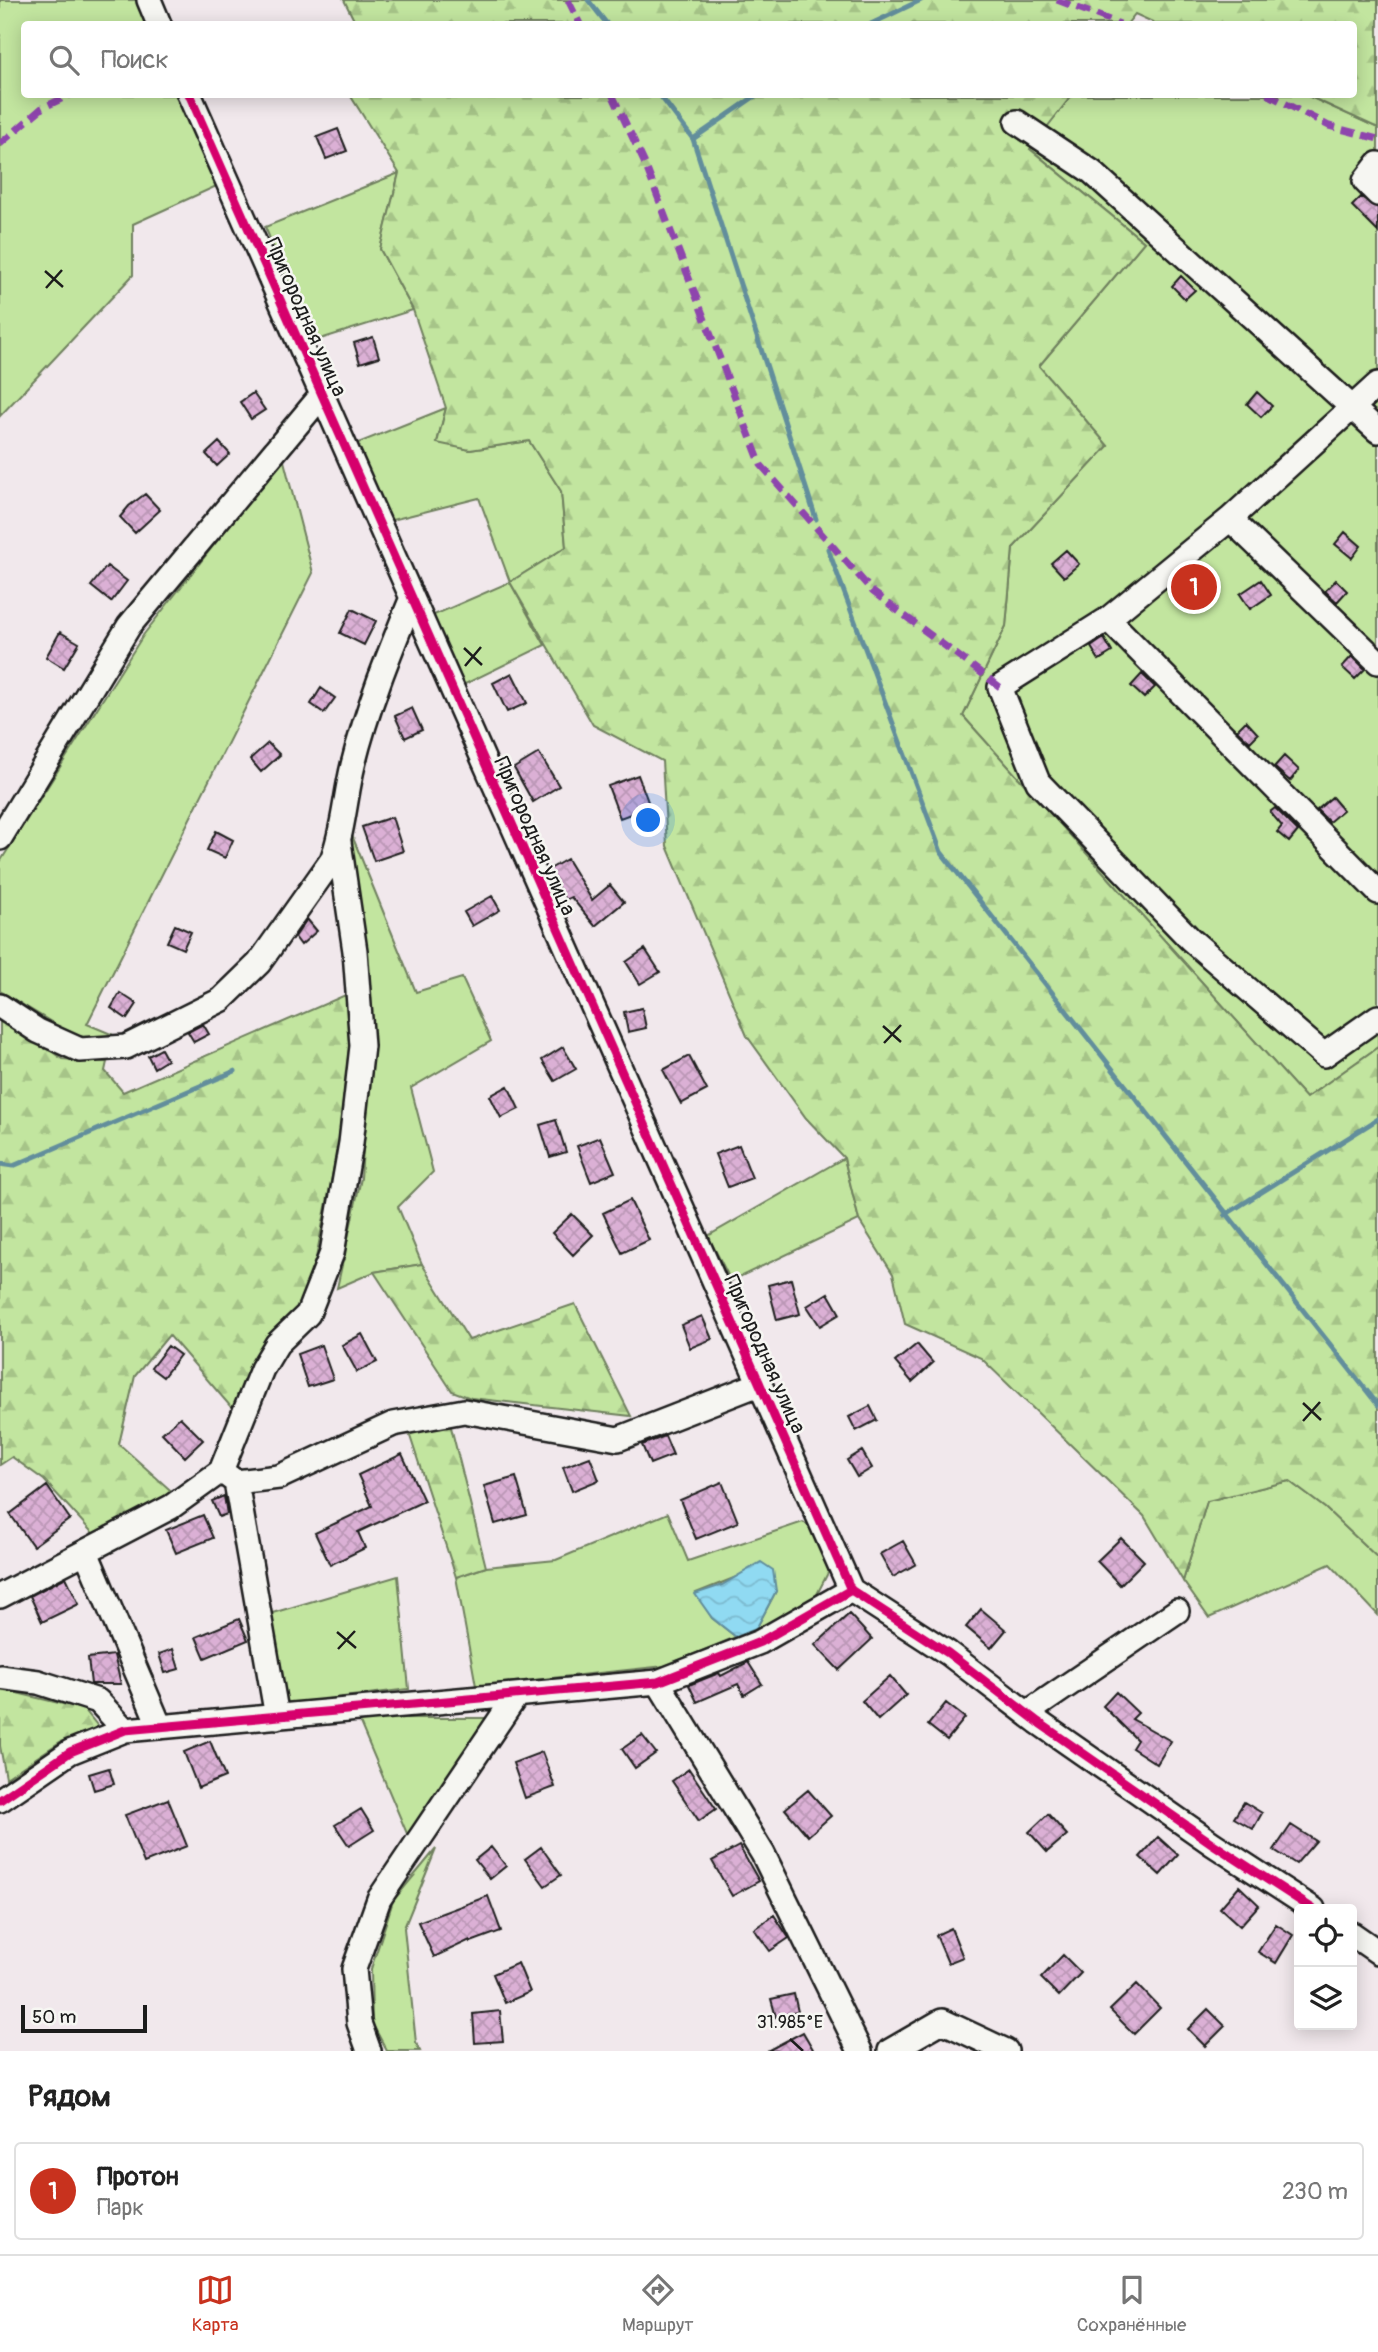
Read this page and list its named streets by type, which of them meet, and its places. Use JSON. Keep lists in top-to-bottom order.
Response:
{
  "streets": {
    "street": ["Пригородная улица"]
  },
  "scale_bar": "50 m",
  "page": {
    "search": "Поиск",
    "pins": "1",
    "scale": "50 m",
    "heading": "Рядом",
    "list": [
      {
        "mark": "1",
        "name": "Протон",
        "note": "Парк",
        "value": "230 m"
      }
    ],
    "nav": ["Карта", "Маршрут", "Сохранённые"]
  },
  "coordinates": ["31.985°E"]
}
